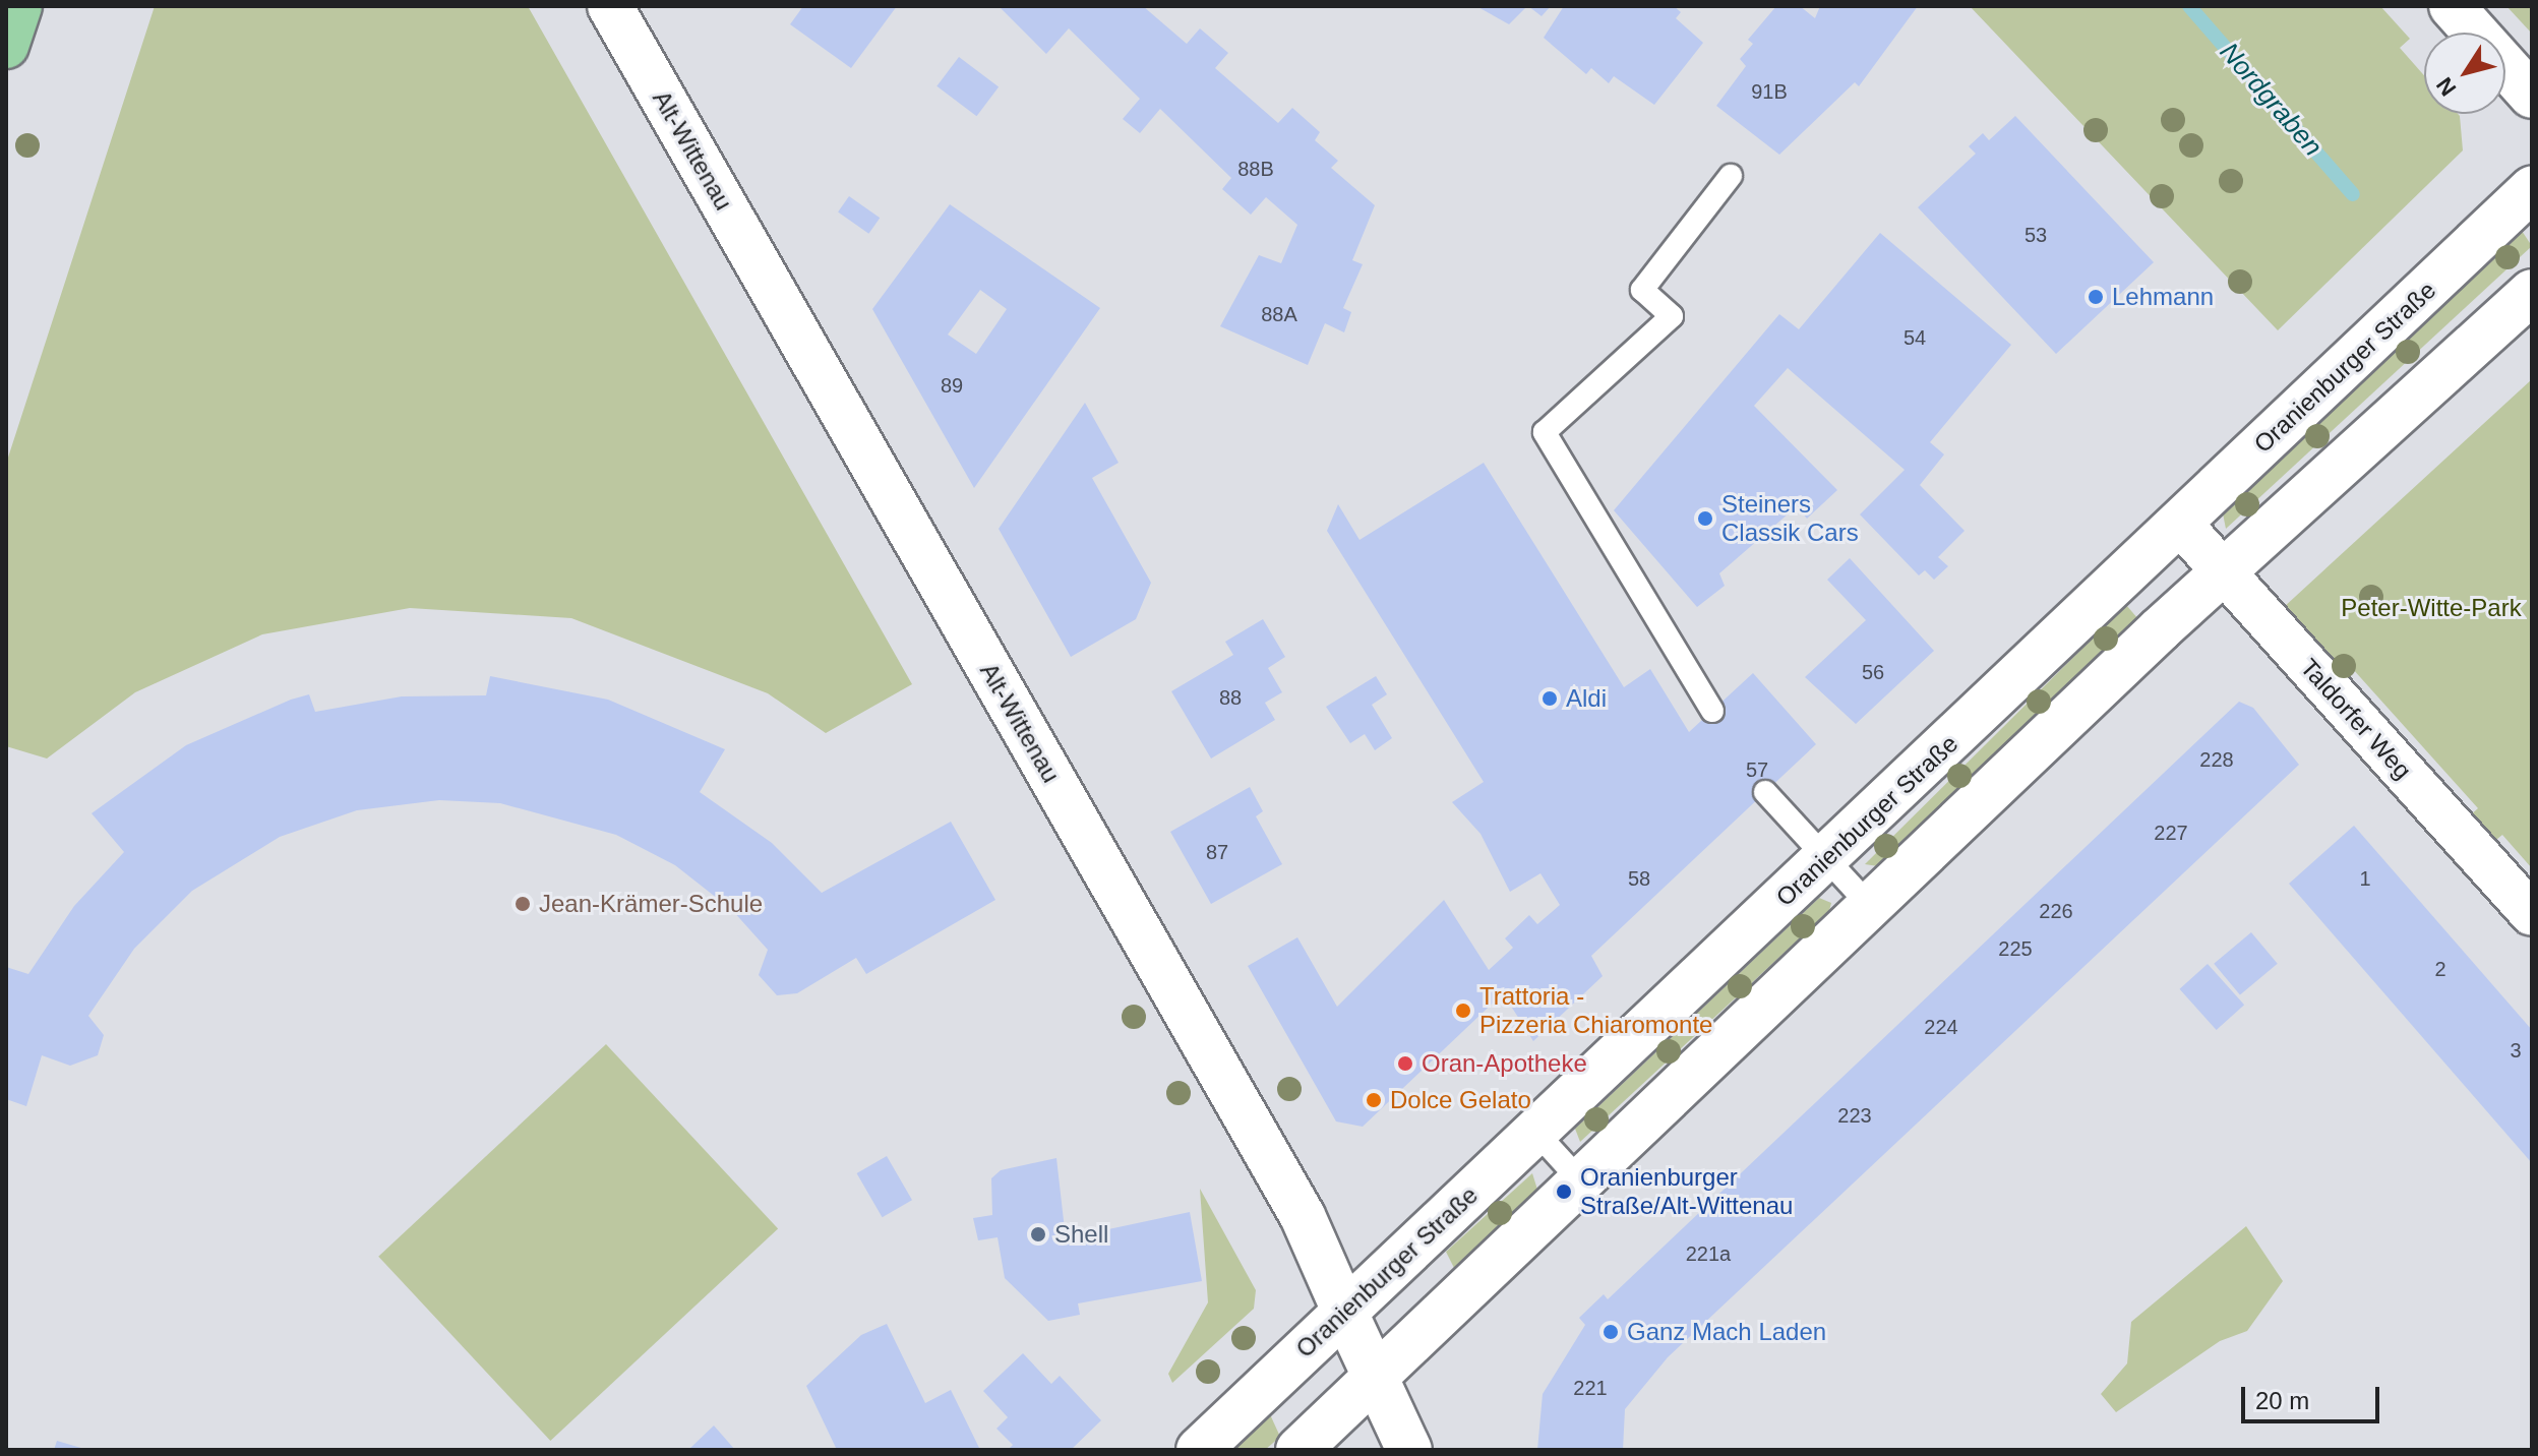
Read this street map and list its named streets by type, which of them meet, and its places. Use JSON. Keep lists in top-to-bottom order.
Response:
{
  "streets": {
    "main road": ["Alt-Wittenau", "Oranienburger Straße"],
    "street": ["Taldorfer Weg"]
  },
  "crossings": [
    ["Alt-Wittenau", "Oranienburger Straße"],
    ["Oranienburger Straße", "Taldorfer Weg"]
  ],
  "water": ["Nordgraben"],
  "parks": ["Peter-Witte-Park"],
  "places": [
    "Lehmann",
    "Steiners Classik Cars",
    "Aldi",
    "Jean-Krämer-Schule",
    "Trattoria - Pizzeria Chiaromonte",
    "Oran-Apotheke",
    "Dolce Gelato",
    "Oranienburger Straße/Alt-Wittenau",
    "Shell",
    "Ganz Mach Laden"
  ],
  "house_numbers": [
    "91B",
    "88B",
    "53",
    "88A",
    "54",
    "89",
    "56",
    "88",
    "228",
    "57",
    "227",
    "87",
    "58",
    "1",
    "226",
    "225",
    "2",
    "224",
    "3",
    "223",
    "221a",
    "221"
  ],
  "scale_bar": "20 m",
  "north": "bottom left"
}
